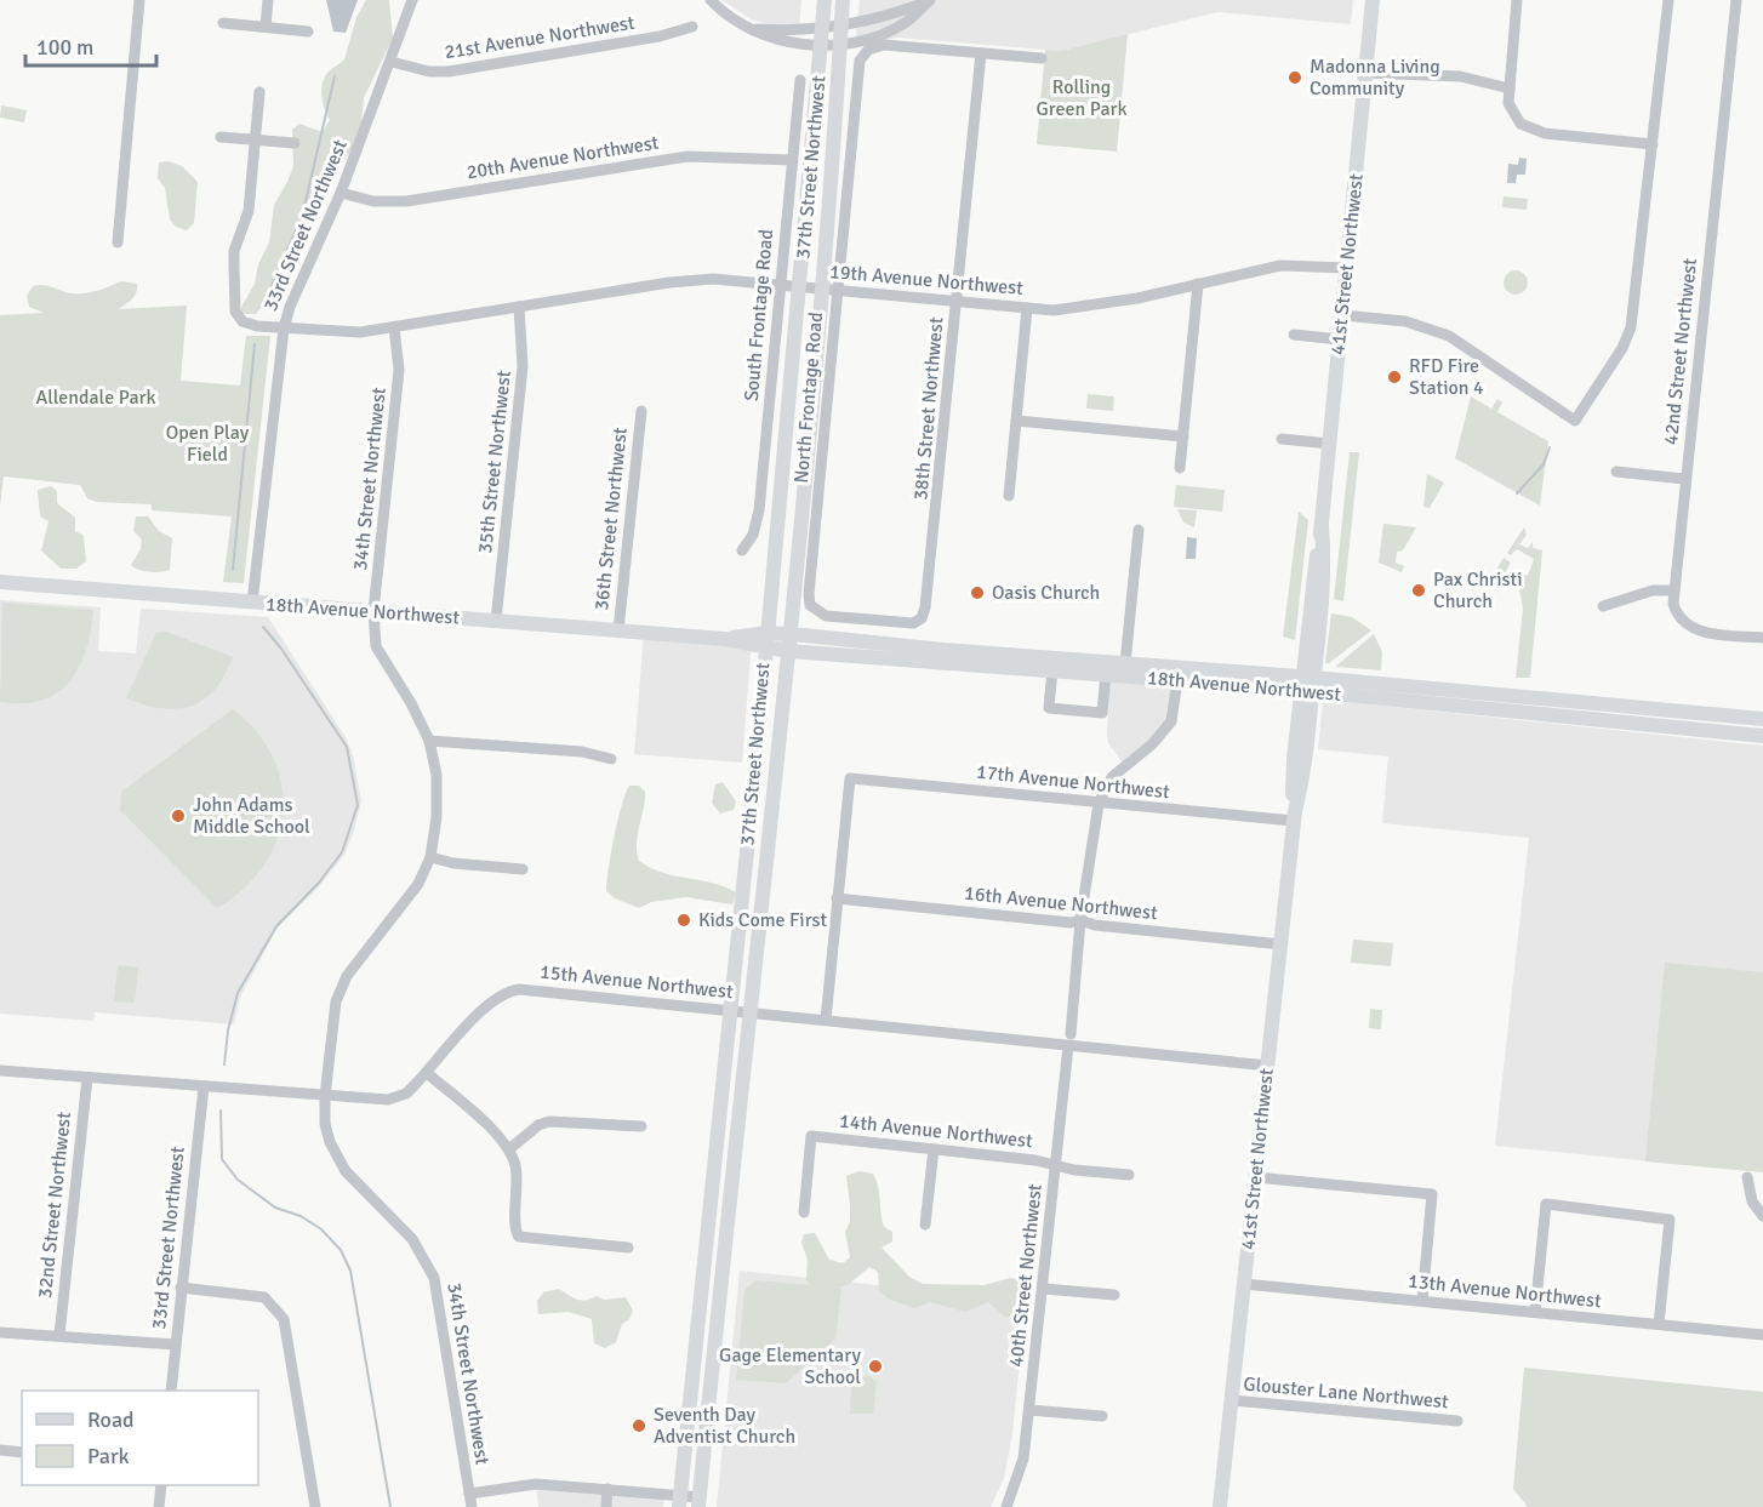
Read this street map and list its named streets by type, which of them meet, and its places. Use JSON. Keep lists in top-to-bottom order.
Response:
{
  "streets": {
    "main road": ["37th Street Northwest", "41st Street Northwest", "18th Avenue Northwest"],
    "street": [
      "21st Avenue Northwest",
      "20th Avenue Northwest",
      "33rd Street Northwest",
      "19th Avenue Northwest",
      "South Frontage Road",
      "42nd Street Northwest",
      "North Frontage Road",
      "38th Street Northwest",
      "35th Street Northwest",
      "34th Street Northwest",
      "36th Street Northwest",
      "17th Avenue Northwest",
      "16th Avenue Northwest",
      "15th Avenue Northwest",
      "14th Avenue Northwest",
      "32nd Street Northwest",
      "40th Street Northwest",
      "13th Avenue Northwest",
      "Glouster Lane Northwest"
    ]
  },
  "crossings": [
    ["21st Avenue Northwest", "33rd Street Northwest"],
    ["20th Avenue Northwest", "33rd Street Northwest"],
    ["20th Avenue Northwest", "South Frontage Road"],
    ["37th Street Northwest", "19th Avenue Northwest"],
    ["37th Street Northwest", "North Frontage Road"],
    ["37th Street Northwest", "18th Avenue Northwest"],
    ["37th Street Northwest", "15th Avenue Northwest"],
    ["33rd Street Northwest", "19th Avenue Northwest"],
    ["33rd Street Northwest", "18th Avenue Northwest"],
    ["33rd Street Northwest", "15th Avenue Northwest"],
    ["41st Street Northwest", "19th Avenue Northwest"],
    ["41st Street Northwest", "18th Avenue Northwest"],
    ["41st Street Northwest", "17th Avenue Northwest"],
    ["41st Street Northwest", "16th Avenue Northwest"],
    ["41st Street Northwest", "15th Avenue Northwest"],
    ["41st Street Northwest", "13th Avenue Northwest"],
    ["41st Street Northwest", "Glouster Lane Northwest"],
    ["19th Avenue Northwest", "South Frontage Road"],
    ["19th Avenue Northwest", "North Frontage Road"],
    ["19th Avenue Northwest", "38th Street Northwest"],
    ["19th Avenue Northwest", "35th Street Northwest"],
    ["19th Avenue Northwest", "34th Street Northwest"],
    ["North Frontage Road", "38th Street Northwest"],
    ["35th Street Northwest", "18th Avenue Northwest"],
    ["34th Street Northwest", "18th Avenue Northwest"],
    ["34th Street Northwest", "15th Avenue Northwest"],
    ["36th Street Northwest", "18th Avenue Northwest"],
    ["18th Avenue Northwest", "40th Street Northwest"],
    ["17th Avenue Northwest", "16th Avenue Northwest"],
    ["17th Avenue Northwest", "40th Street Northwest"],
    ["16th Avenue Northwest", "40th Street Northwest"],
    ["15th Avenue Northwest", "32nd Street Northwest"],
    ["15th Avenue Northwest", "40th Street Northwest"],
    ["14th Avenue Northwest", "40th Street Northwest"]
  ],
  "parks": ["Rolling Green Park", "Allendale Park", "Open Play Field"],
  "places": [
    "Madonna Living Community",
    "RFD Fire Station 4",
    "Pax Christi Church",
    "Oasis Church",
    "John Adams Middle School",
    "Kids Come First",
    "Gage Elementary School",
    "Seventh Day Adventist Church"
  ],
  "legend": ["Road", "Park"],
  "scale_bar": "100 m"
}
